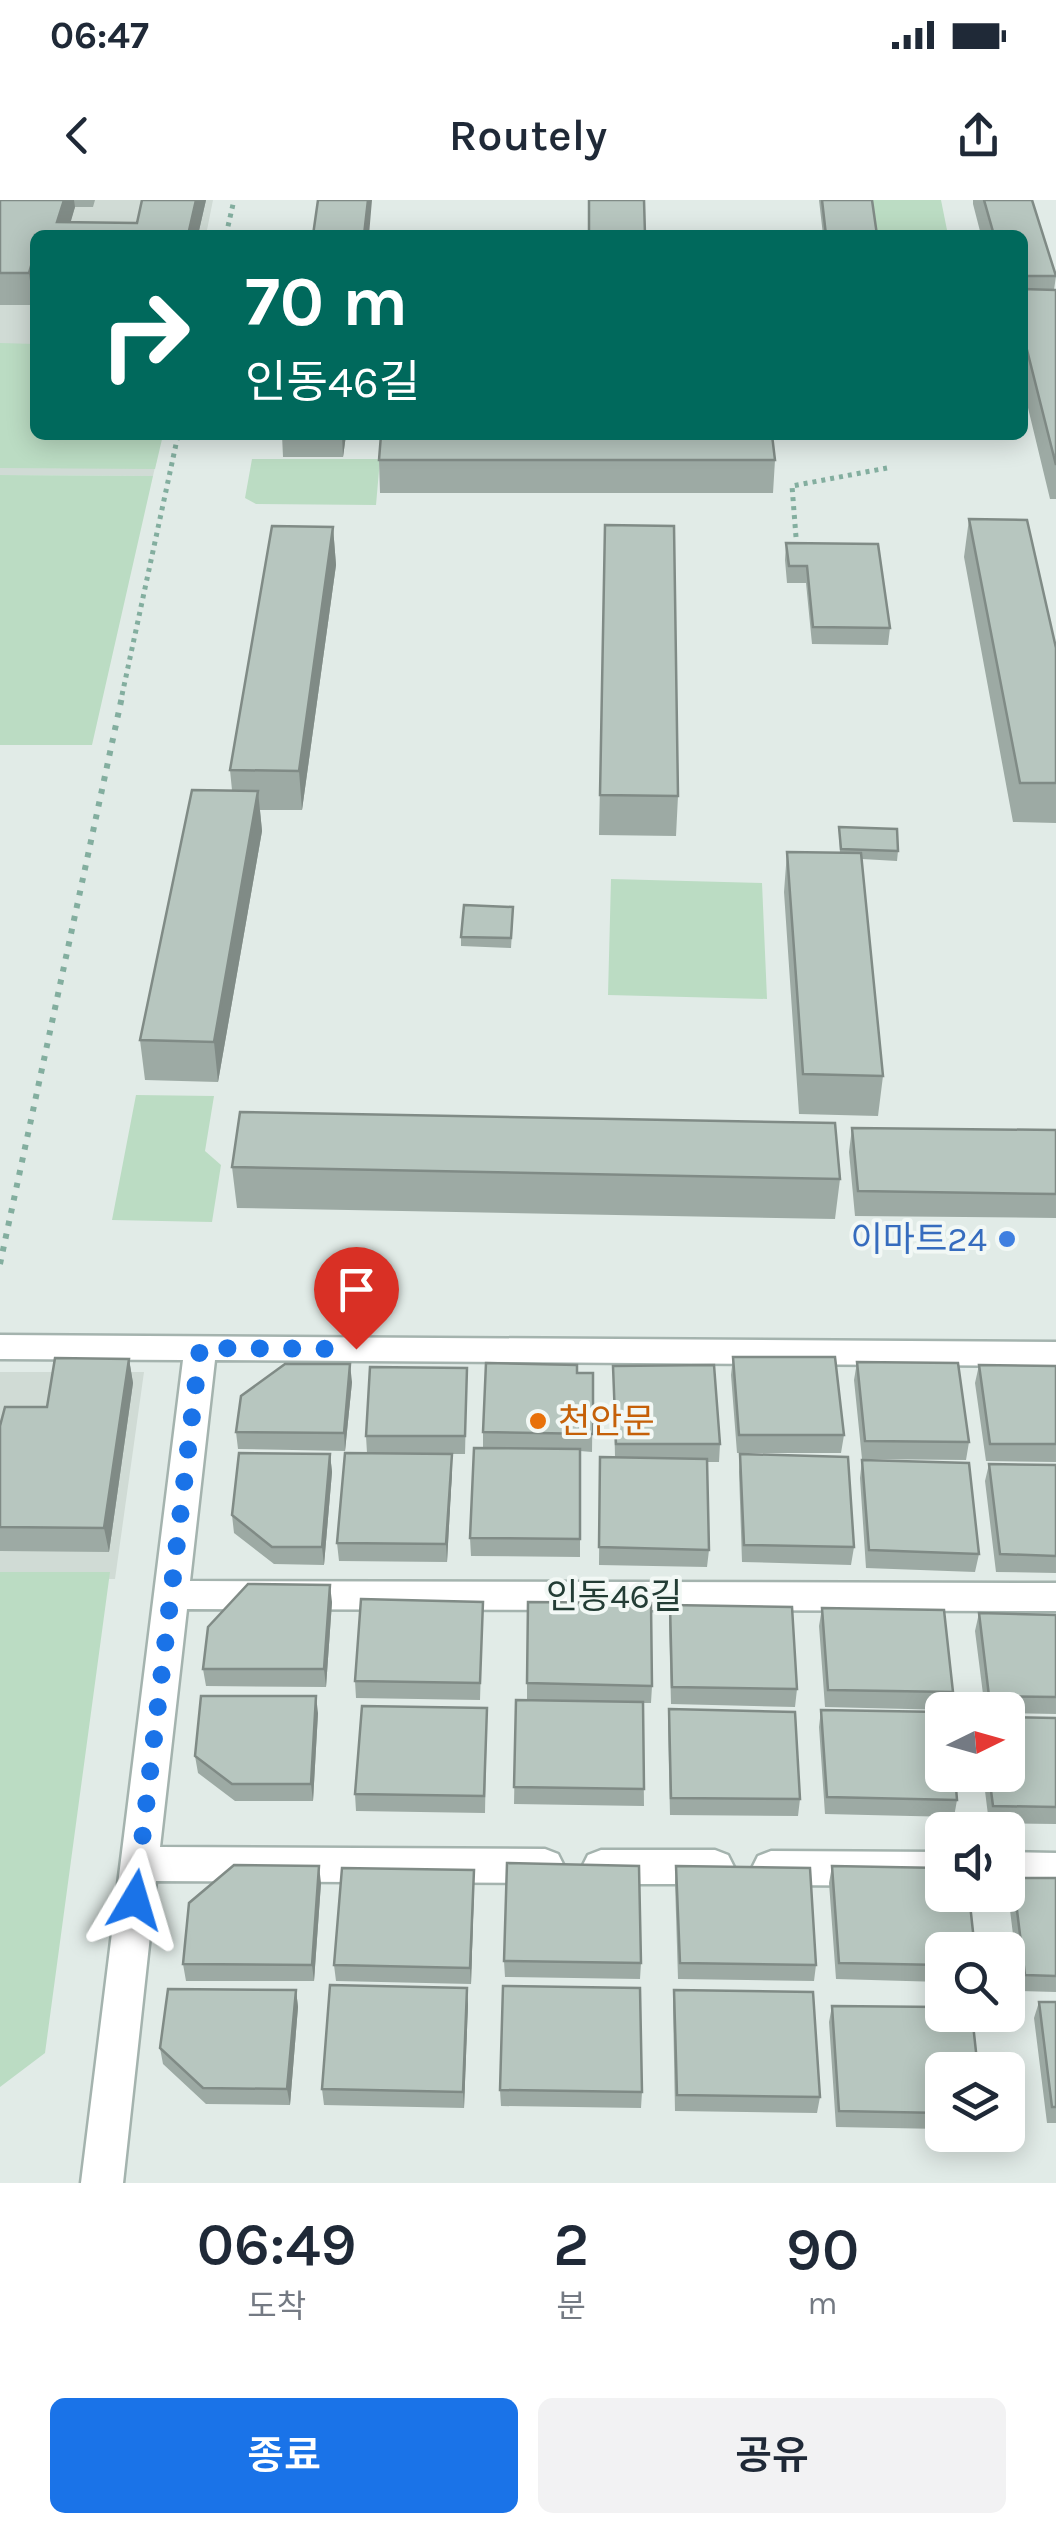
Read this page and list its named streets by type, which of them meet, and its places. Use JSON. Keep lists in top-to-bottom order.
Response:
{
  "streets": {
    "street": ["인동46길"]
  },
  "places": ["이마트24", "천안문"],
  "north": "right",
  "page": {
    "status": "06:47",
    "header": "Routely",
    "turn": ["70 m", "인동46길"],
    "eta": [
      "06:49",
      "도착",
      "2",
      "분",
      "90",
      "m"
    ],
    "buttons": ["종료", "공유"]
  }
}
